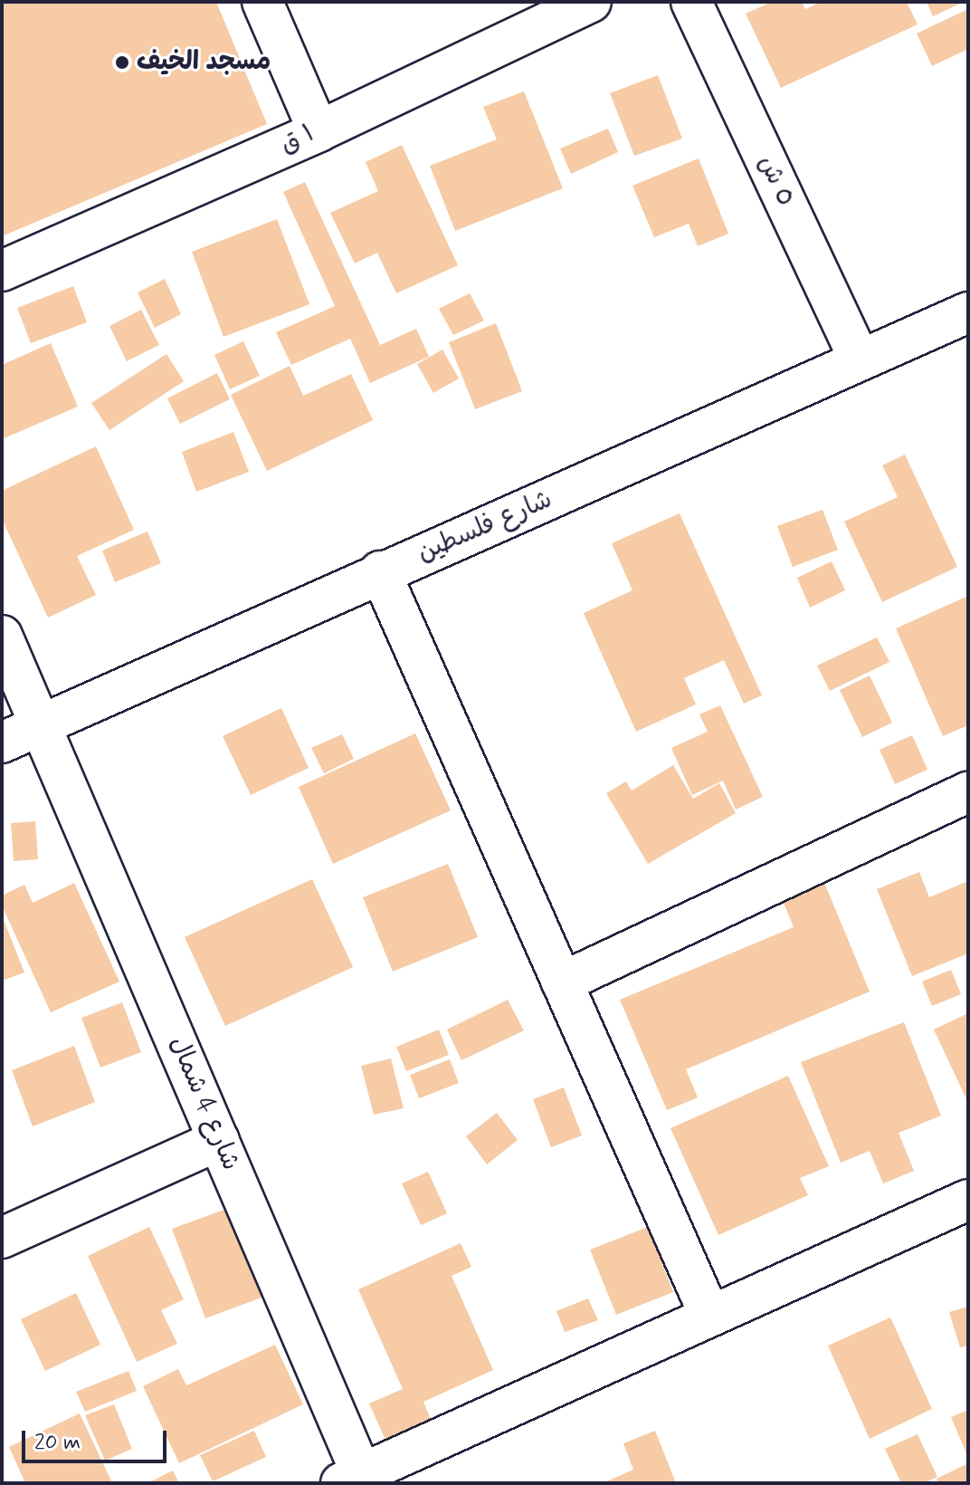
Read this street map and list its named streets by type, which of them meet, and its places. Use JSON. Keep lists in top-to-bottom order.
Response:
{
  "streets": {
    "street": [
      "١ ق",
      "٥ ش",
      "شارع فلسطين",
      "شارع 4 شمال"
    ]
  },
  "crossings": [
    ["٥ ش", "شارع فلسطين"],
    ["شارع فلسطين", "شارع 4 شمال"]
  ],
  "places": ["مسجد الخيف"],
  "scale_bar": "20 m"
}
